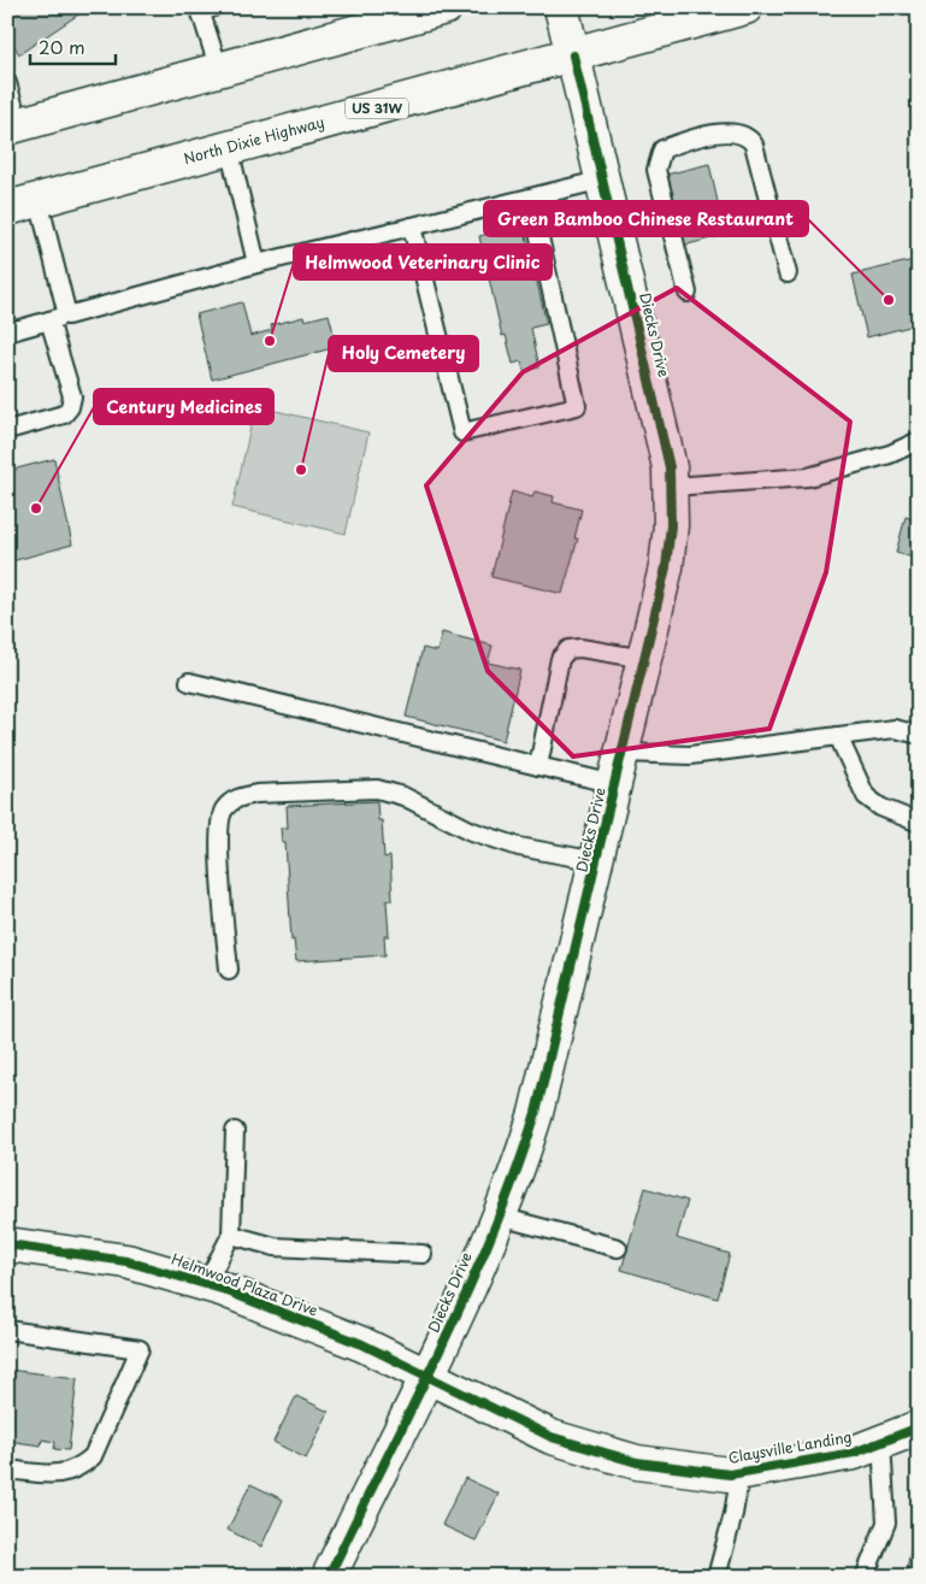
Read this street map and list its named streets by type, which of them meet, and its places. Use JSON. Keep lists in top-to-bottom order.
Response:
{
  "streets": {
    "street": [
      "US 31W",
      "North Dixie Highway",
      "Diecks Drive",
      "Helmwood Plaza Drive",
      "Claysville Landing"
    ]
  },
  "crossings": [
    ["North Dixie Highway", "Diecks Drive"],
    ["Diecks Drive", "Helmwood Plaza Drive"],
    ["Diecks Drive", "Claysville Landing"],
    ["Helmwood Plaza Drive", "Claysville Landing"]
  ],
  "places": [
    "Green Bamboo Chinese Restaurant",
    "Helmwood Veterinary Clinic",
    "Holy Cemetery",
    "Century Medicines"
  ],
  "scale_bar": "20 m"
}
